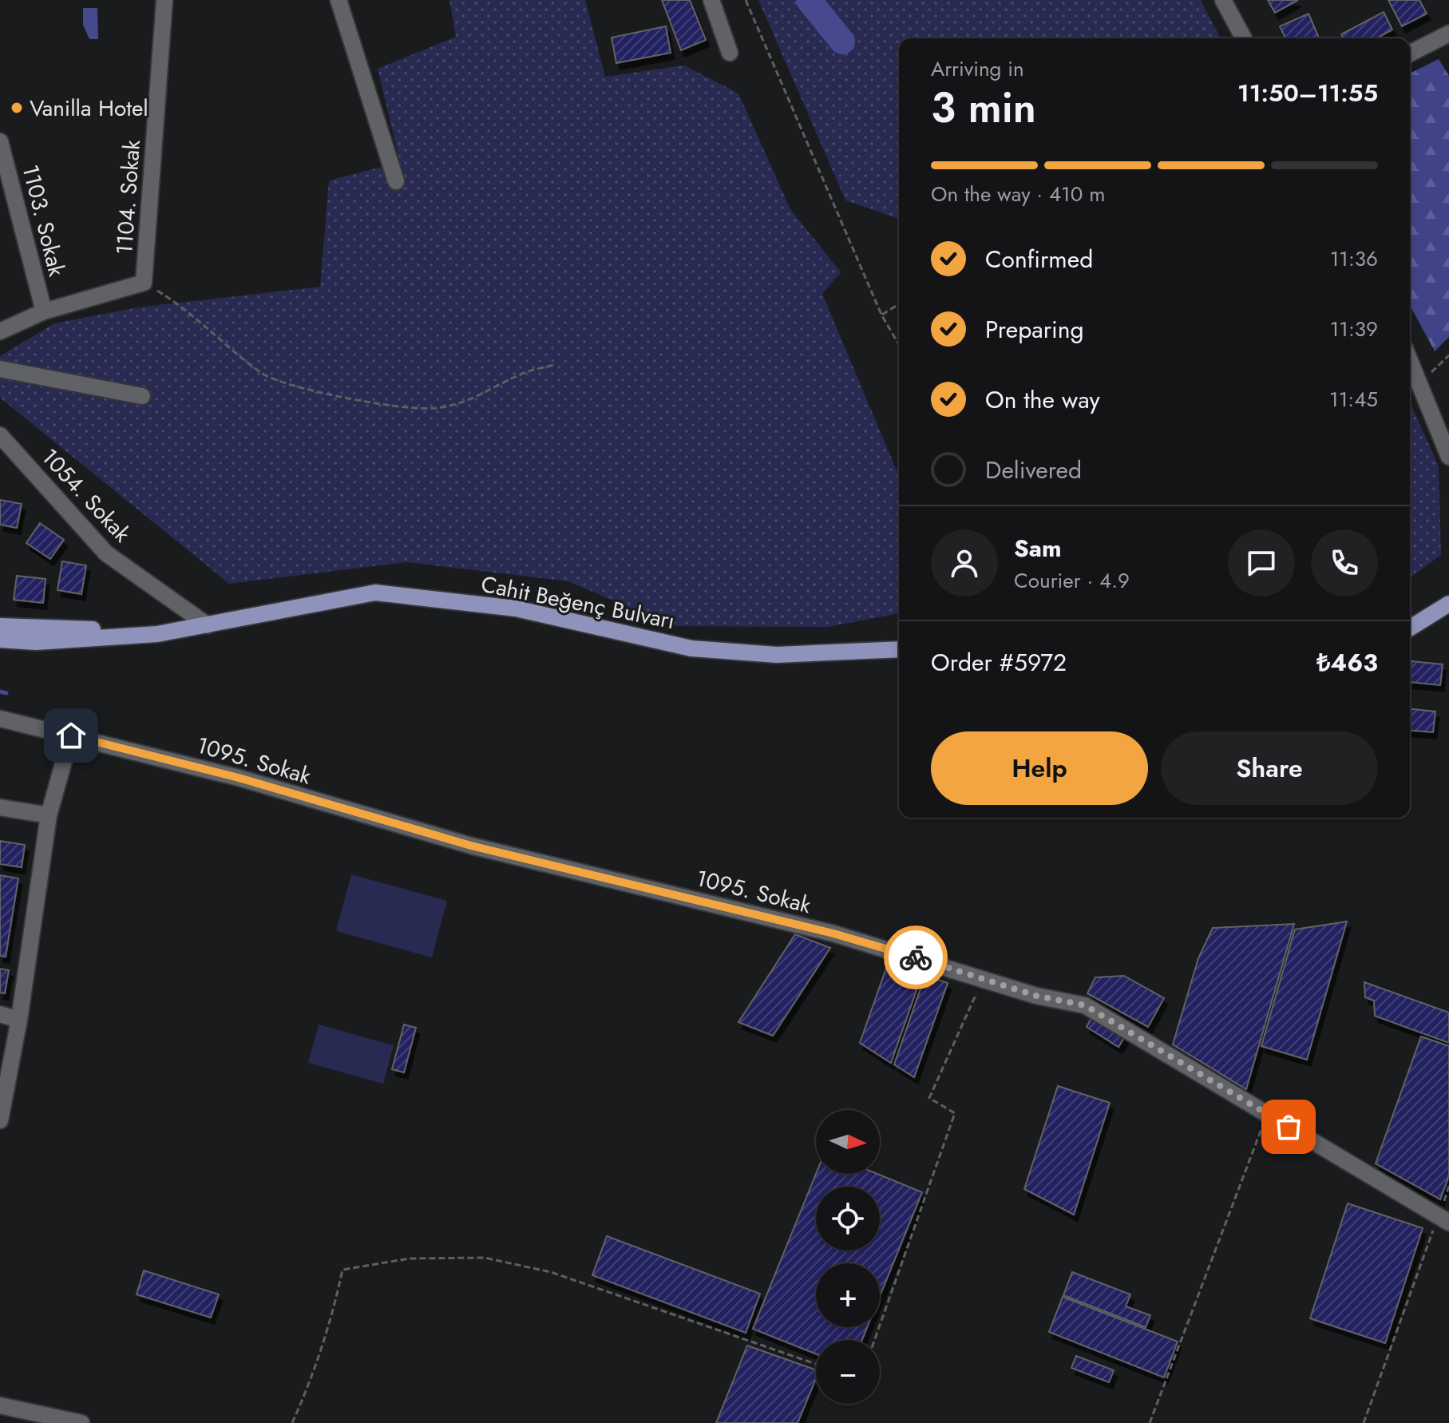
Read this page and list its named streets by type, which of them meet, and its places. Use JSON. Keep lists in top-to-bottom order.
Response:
{
  "streets": {
    "main road": ["Cahit Beğenç Bulvarı"],
    "street": [
      "1104. Sokak",
      "1103. Sokak",
      "1054. Sokak",
      "1095. Sokak"
    ]
  },
  "crossings": [
    ["1054. Sokak", "Cahit Beğenç Bulvarı"]
  ],
  "places": ["Vanilla Hotel"],
  "north": "right",
  "page": {
    "heading": ["3 min", "Arriving in", "11:50–11:55"],
    "panel": [
      "Sam",
      "Courier · 4.9",
      "Order #5972",
      "₺463"
    ],
    "bar": "On the way · 410 m",
    "list": [
      ["Confirmed", "11:36"],
      ["Preparing", "11:39"],
      ["On the way", "11:45"],
      "Delivered"
    ],
    "buttons": ["Help", "Share"],
    "map_buttons": ["+", "−"]
  }
}
